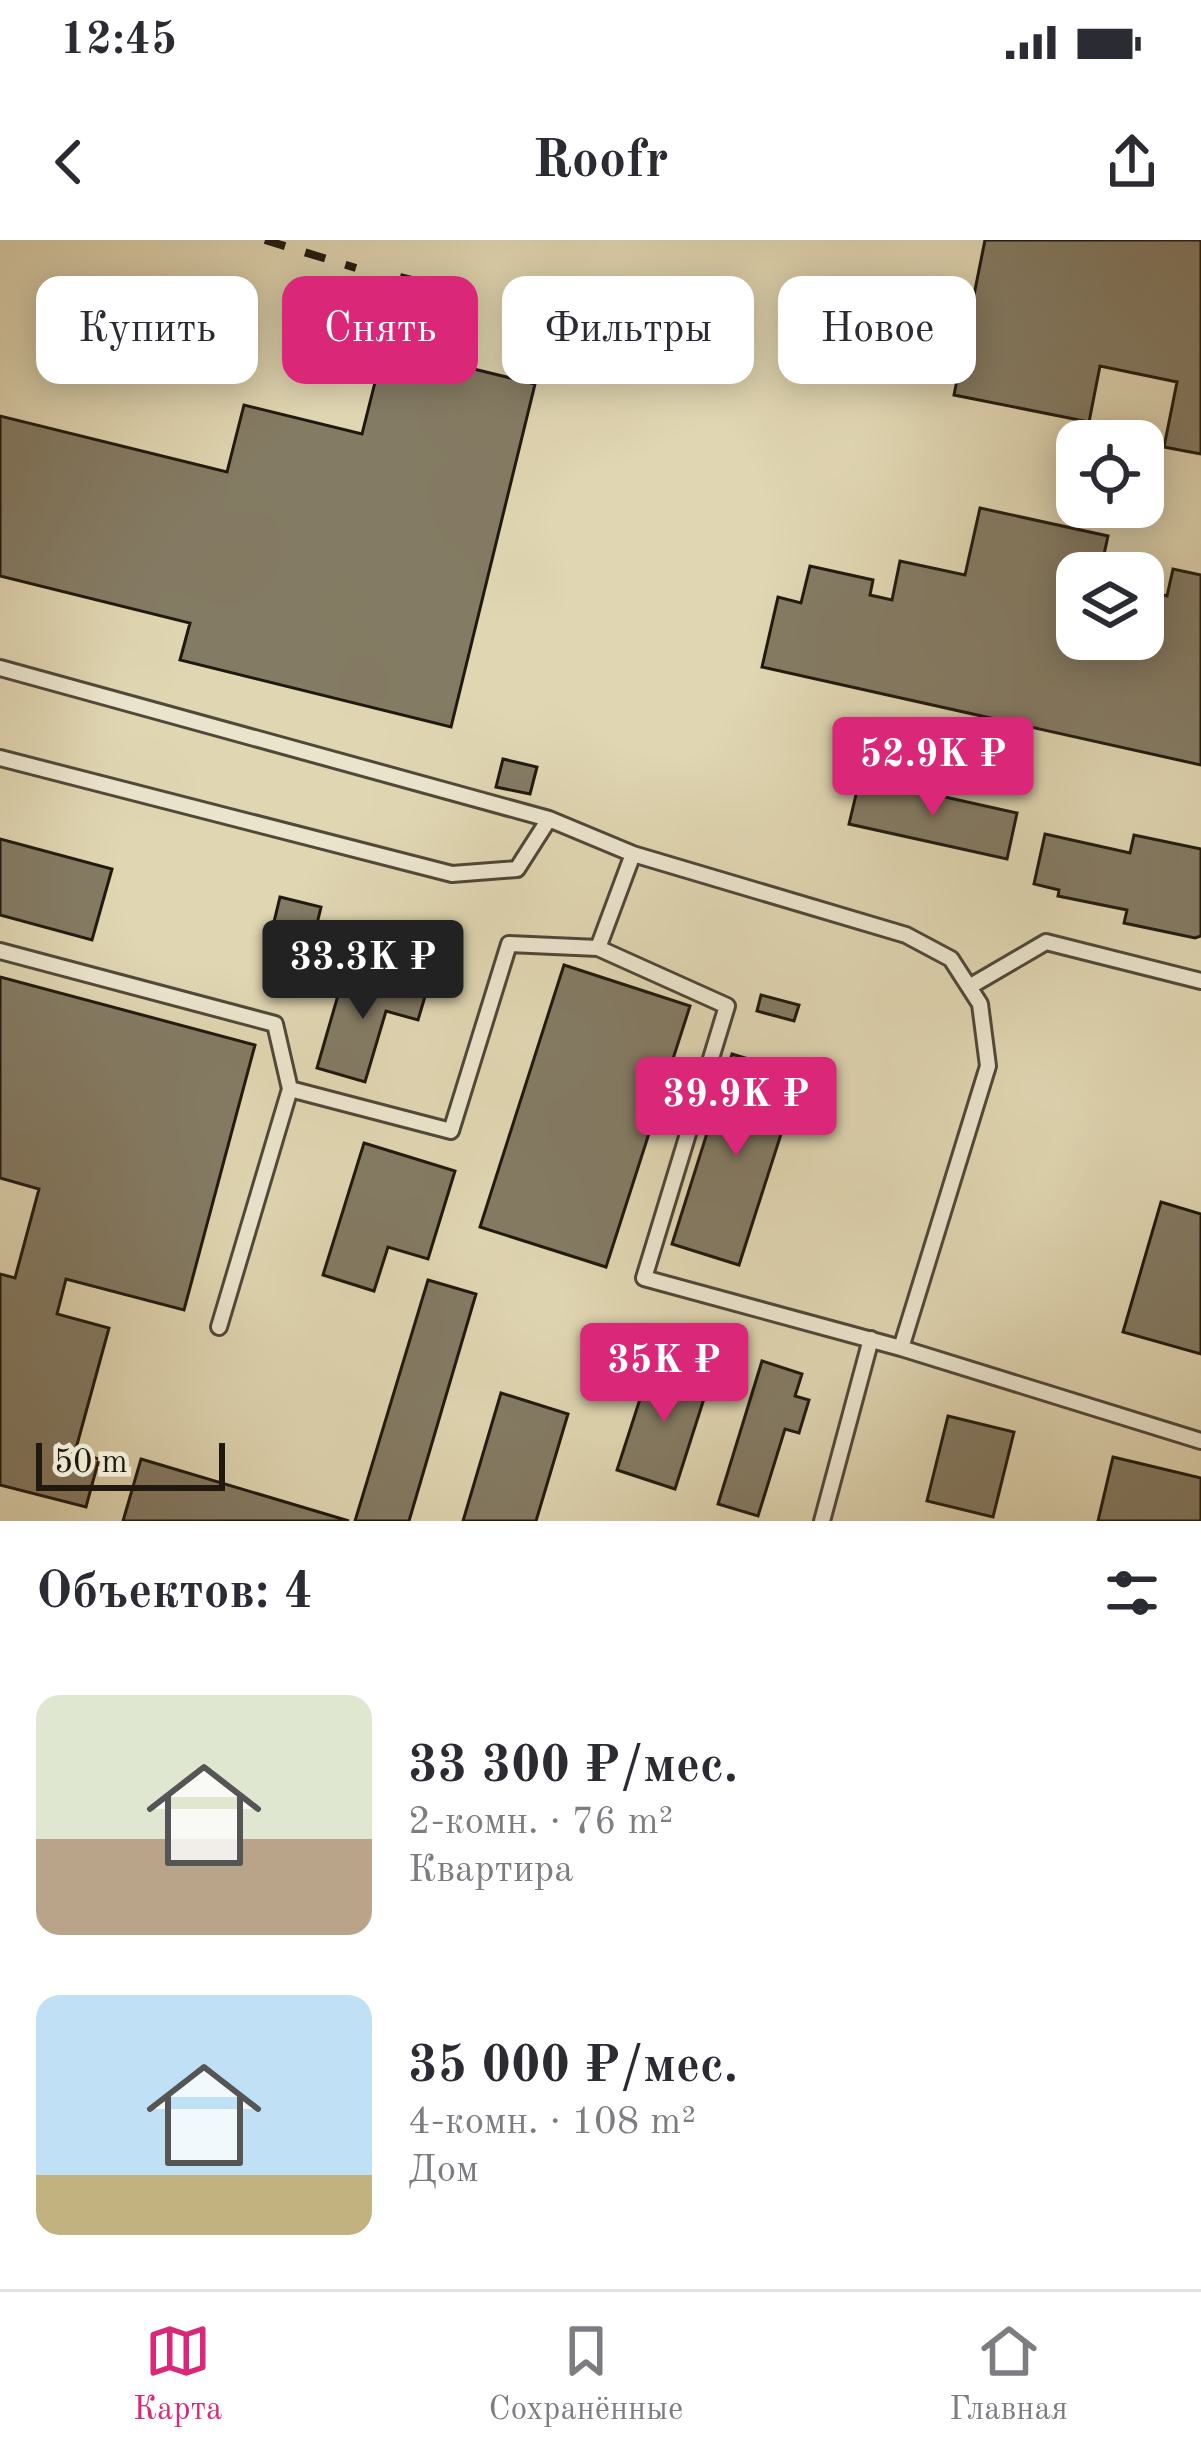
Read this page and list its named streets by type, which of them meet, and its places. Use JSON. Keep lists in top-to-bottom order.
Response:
{
  "scale_bar": "50 m",
  "page": {
    "status": "12:45",
    "header": "Roofr",
    "chip": [
      "Купить",
      "Снять",
      "Фильтры",
      "Новое"
    ],
    "price": [
      "52.9K ₽",
      "33.3K ₽",
      "39.9K ₽",
      "35K ₽"
    ],
    "scale": "50 m",
    "heading": "Объектов: 4",
    "list": [
      {
        "name": "33 300 ₽/мес.",
        "note": "2-комн. · 76 m² · Квартира"
      },
      {
        "name": "35 000 ₽/мес.",
        "note": "4-комн. · 108 m² · Дом"
      }
    ],
    "tabs": ["Карта", "Сохранённые", "Главная"]
  }
}
